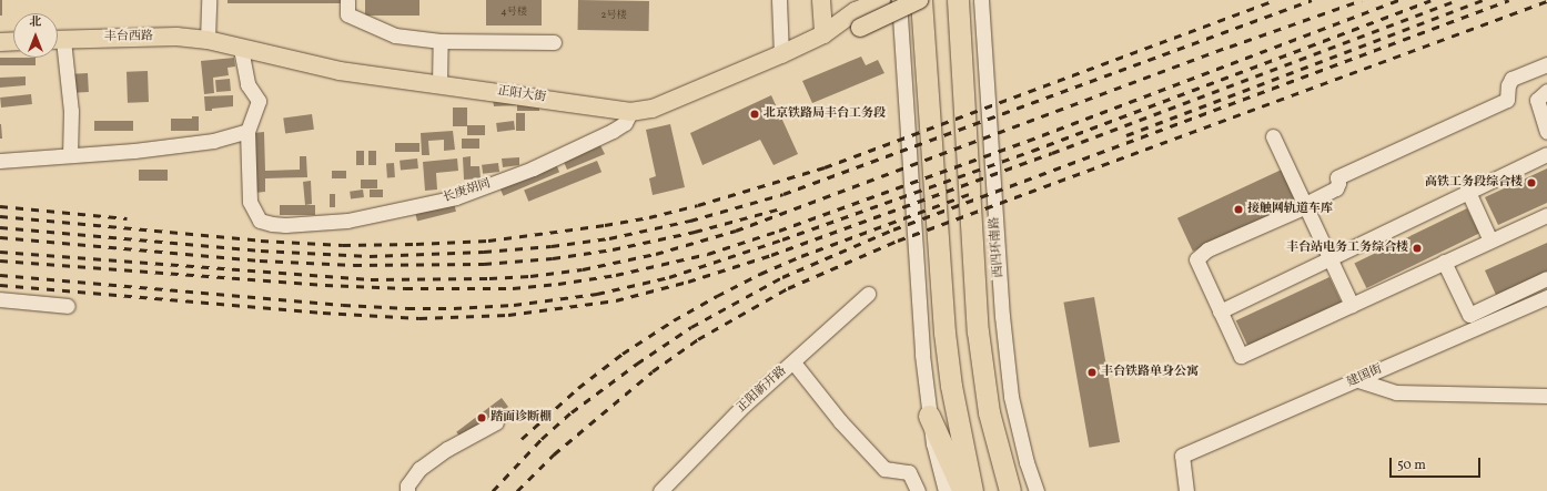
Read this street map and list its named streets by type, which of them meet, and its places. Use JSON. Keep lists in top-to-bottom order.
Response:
{
  "streets": {
    "highway": ["西四环南路"],
    "main road": ["丰台西路", "正阳大街"],
    "street": ["长庚胡同", "建国街", "正阳新开路"]
  },
  "crossings": [
    ["丰台西路", "正阳大街"],
    ["正阳大街", "长庚胡同"]
  ],
  "places": [
    "北京铁路局丰台工务段",
    "高铁工务段综合楼",
    "接触网轨道车库",
    "丰台站电务工务综合楼",
    "丰台铁路单身公寓",
    "踏面诊断棚"
  ],
  "house_numbers": ["4号楼", "2号楼"],
  "scale_bar": "50 m",
  "north": "top"
}
